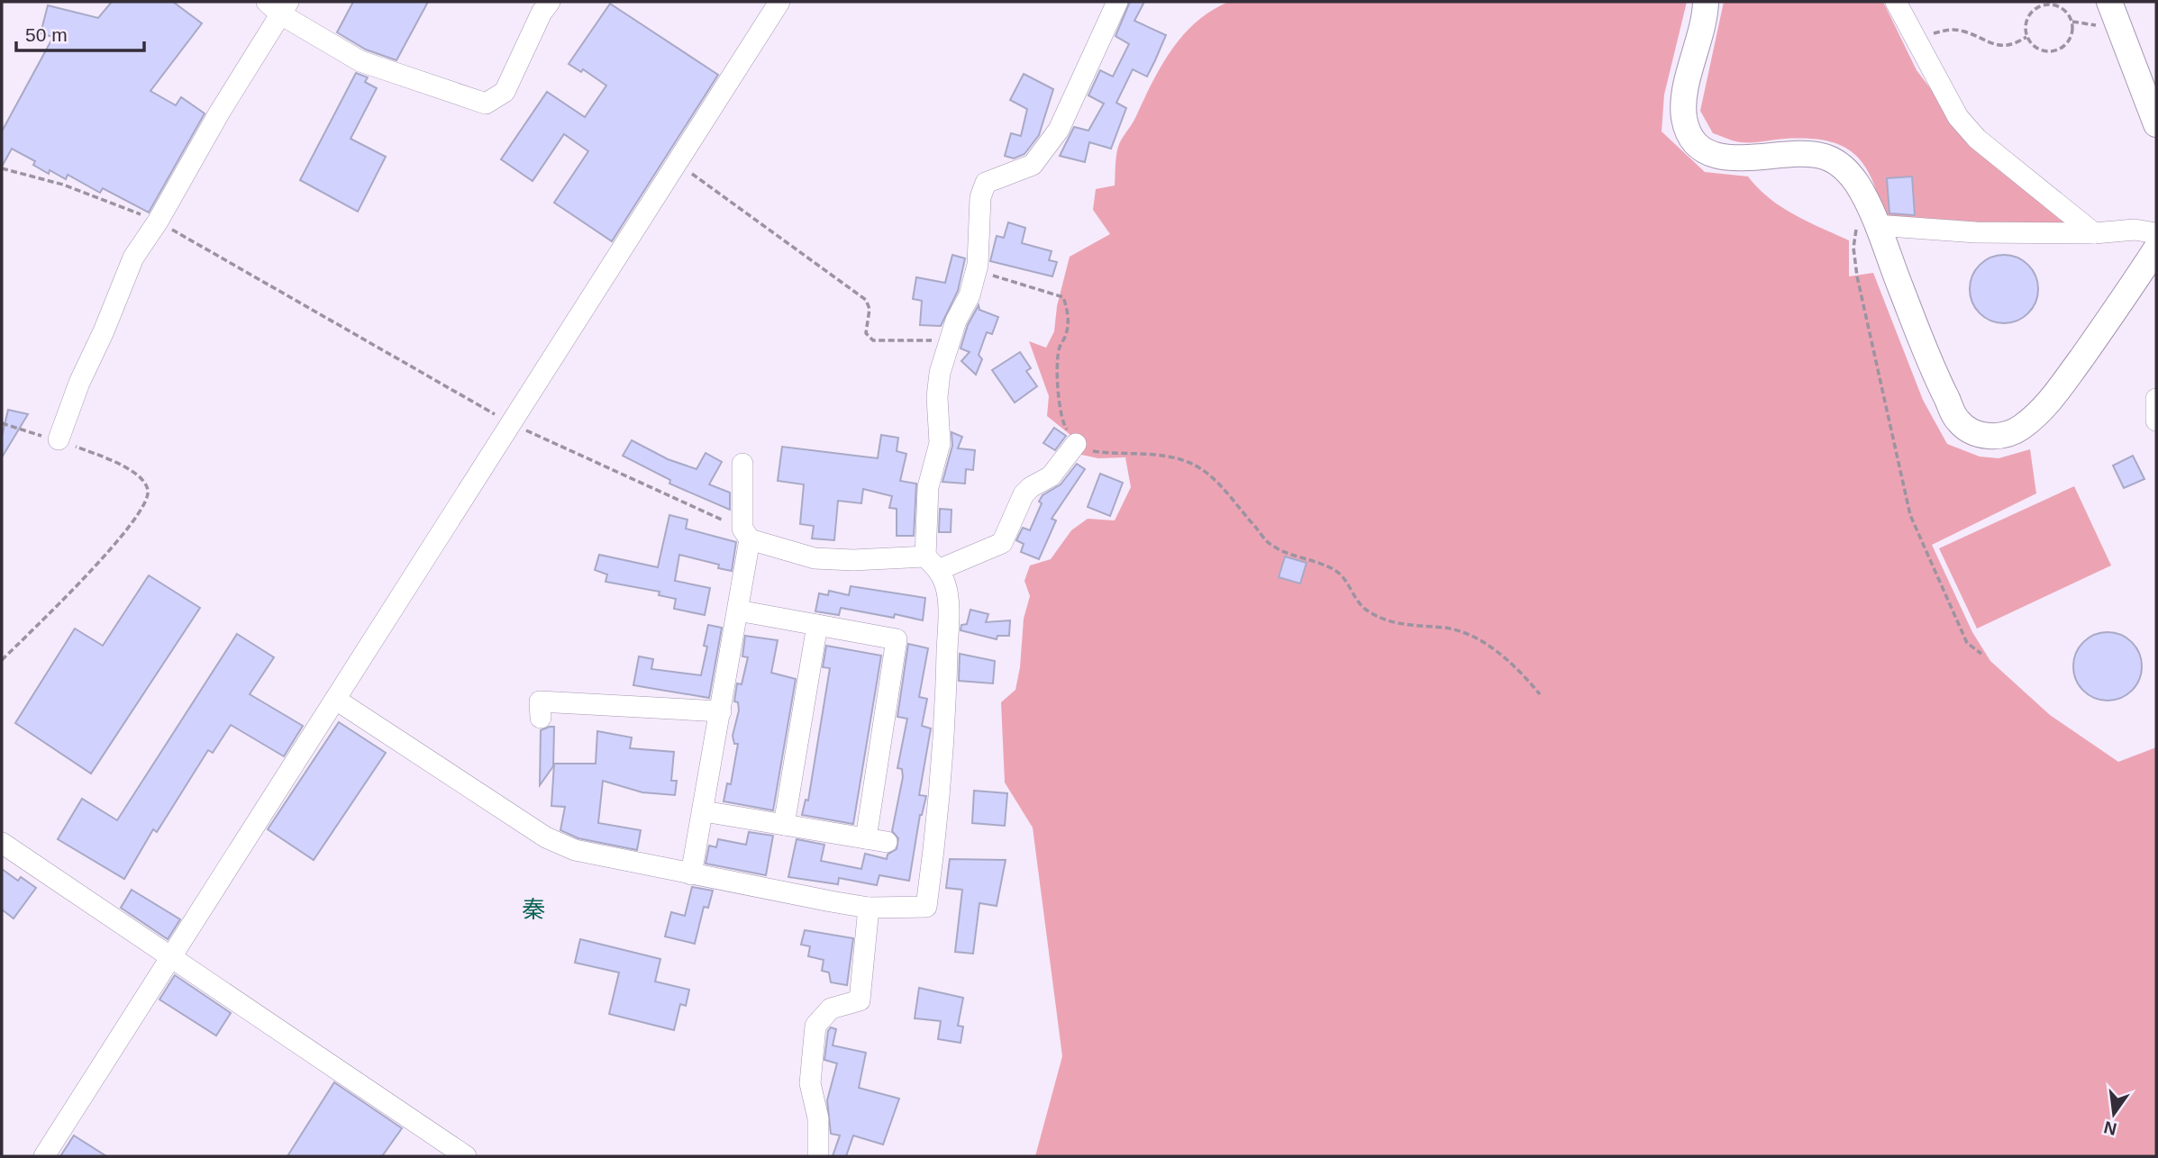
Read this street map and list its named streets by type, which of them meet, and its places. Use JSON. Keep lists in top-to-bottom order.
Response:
{
  "districts": ["秦"],
  "scale_bar": "50 m",
  "north": "bottom"
}
